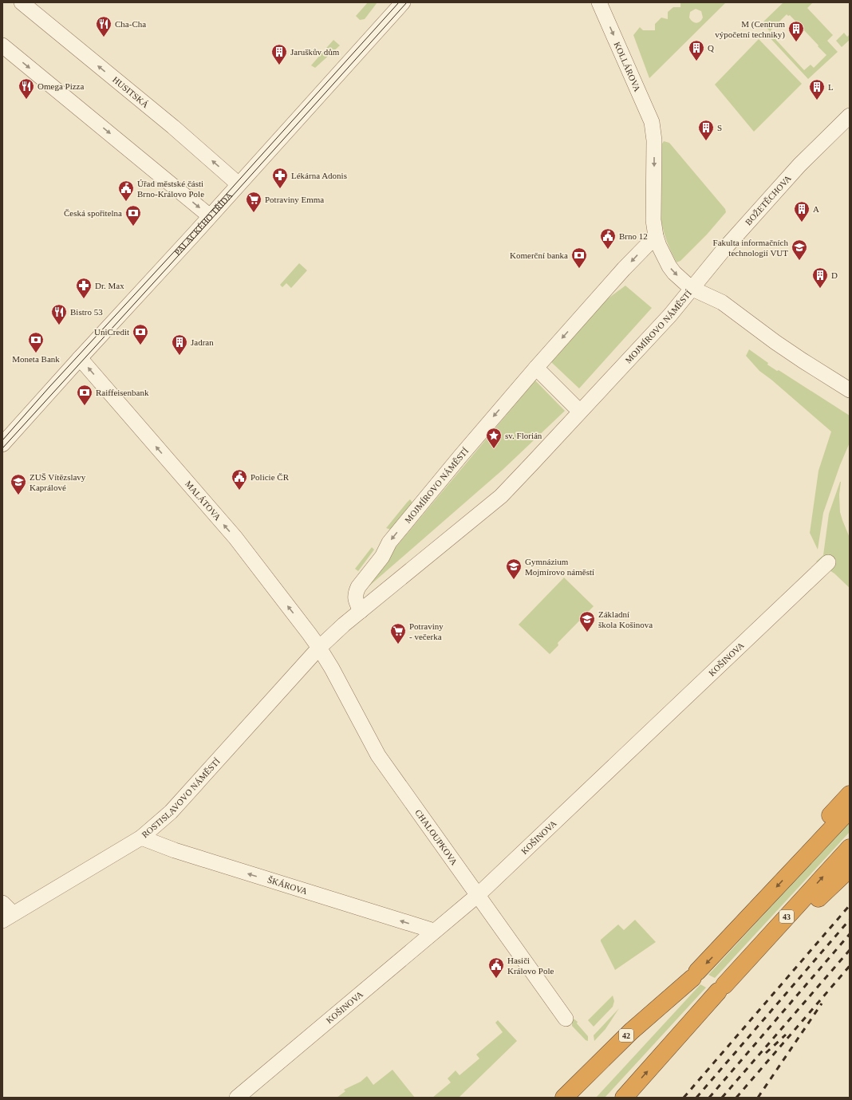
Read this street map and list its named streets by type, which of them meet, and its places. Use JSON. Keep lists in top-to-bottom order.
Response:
{
  "streets": {
    "highway": ["43", "42"],
    "street": [
      "KOLLÁROVA",
      "HUSITSKÁ",
      "BOŽETĚCHOVA",
      "PALACKÉHO TŘÍDA",
      "MOJMÍROVO NÁMĚSTÍ",
      "MALÁTOVA",
      "KOŠINOVA",
      "ROSTISLAVOVO NÁMĚSTÍ",
      "CHALOUPKOVA",
      "ŠKÁROVA"
    ]
  },
  "crossings": [
    ["KOLLÁROVA", "MOJMÍROVO NÁMĚSTÍ"],
    ["HUSITSKÁ", "PALACKÉHO TŘÍDA"],
    ["BOŽETĚCHOVA", "MOJMÍROVO NÁMĚSTÍ"],
    ["PALACKÉHO TŘÍDA", "MALÁTOVA"],
    ["MOJMÍROVO NÁMĚSTÍ", "MALÁTOVA"],
    ["MOJMÍROVO NÁMĚSTÍ", "ROSTISLAVOVO NÁMĚSTÍ"],
    ["MOJMÍROVO NÁMĚSTÍ", "CHALOUPKOVA"],
    ["MALÁTOVA", "ROSTISLAVOVO NÁMĚSTÍ"],
    ["MALÁTOVA", "CHALOUPKOVA"],
    ["KOŠINOVA", "CHALOUPKOVA"],
    ["KOŠINOVA", "ŠKÁROVA"],
    ["ROSTISLAVOVO NÁMĚSTÍ", "CHALOUPKOVA"],
    ["ROSTISLAVOVO NÁMĚSTÍ", "ŠKÁROVA"]
  ],
  "one_way": ["KOLLÁROVA", "MALÁTOVA", "ŠKÁROVA"],
  "places": {
    "restaurant": ["Cha-Cha", "Omega Pizza", "Bistro 53"],
    "building": [
      "M (Centrum výpočetní techniky)",
      "Q",
      "Jaruškův dům",
      "L",
      "S",
      "A",
      "D",
      "Jadran"
    ],
    "pharmacy": ["Lékárna Adonis", "Dr. Max"],
    "public building": [
      "Úřad městské části Brno-Královo Pole",
      "Brno 12",
      "Policie ČR",
      "Hasiči Královo Pole"
    ],
    "supermarket": ["Potraviny Emma", "Potraviny - večerka"],
    "bank": [
      "Česká spořitelna",
      "Komerční banka",
      "UniCredit",
      "Moneta Bank",
      "Raiffeisenbank"
    ],
    "school or university": [
      "Fakulta informačních technologií VUT",
      "ZUŠ Vítězslavy Kaprálové",
      "Gymnázium Mojmírovo náměstí",
      "Základní škola Košinova"
    ],
    "place": ["sv. Florián"]
  }
}
